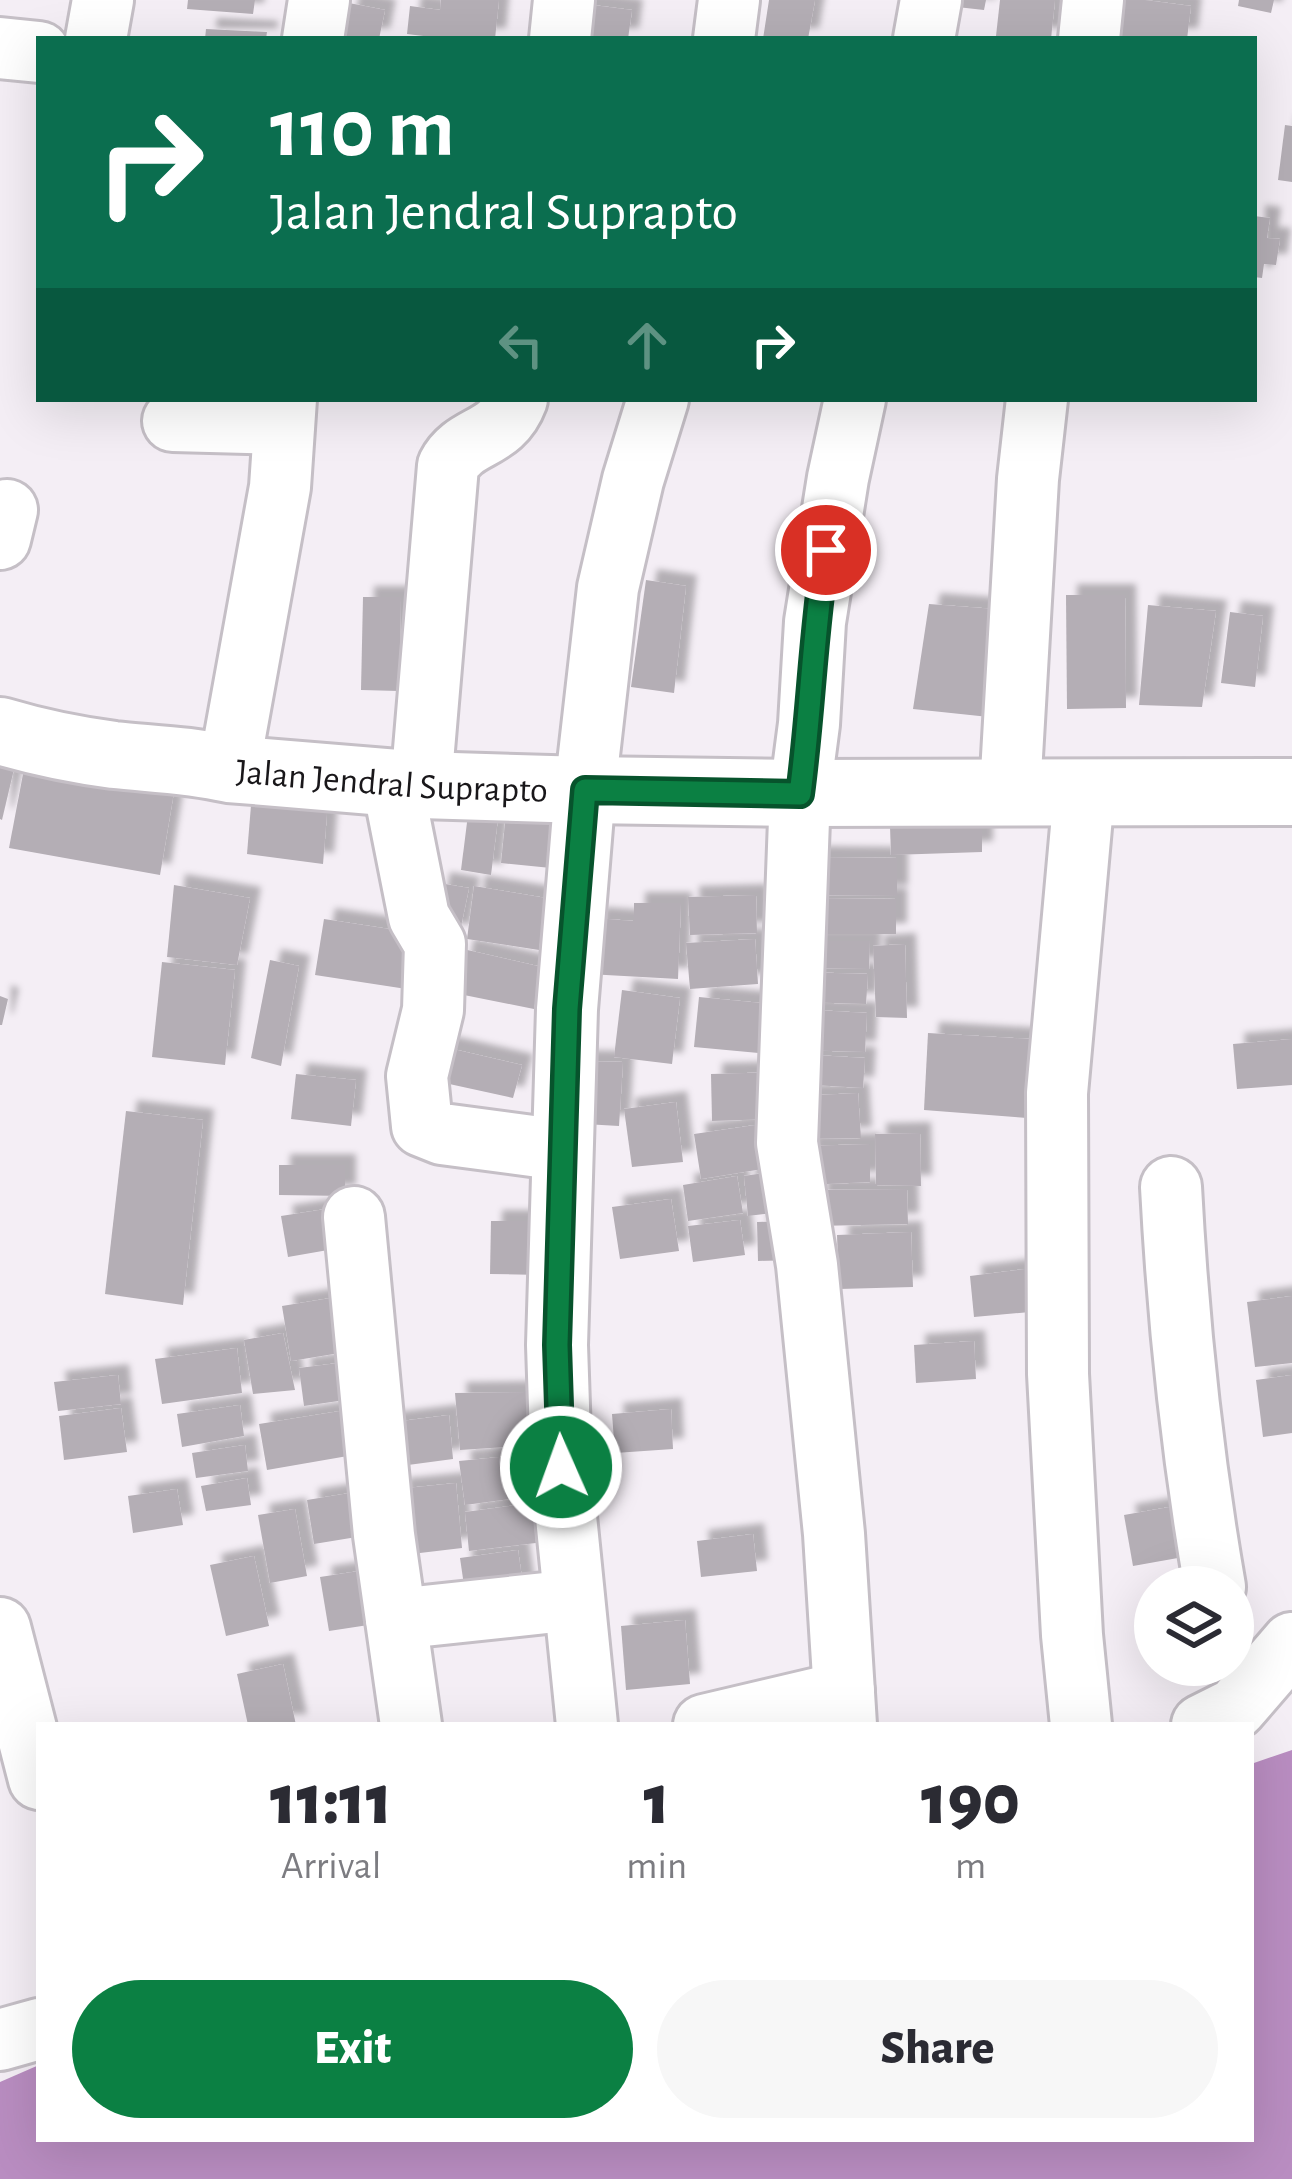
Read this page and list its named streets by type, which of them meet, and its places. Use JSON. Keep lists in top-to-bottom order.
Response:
{
  "streets": {
    "main road": ["Jalan Jendral Suprapto"]
  },
  "page": {
    "turn": ["110 m", "Jalan Jendral Suprapto"],
    "eta": [
      "11:11",
      "Arrival",
      "1",
      "min",
      "190",
      "m"
    ],
    "buttons": ["Exit", "Share"]
  }
}
